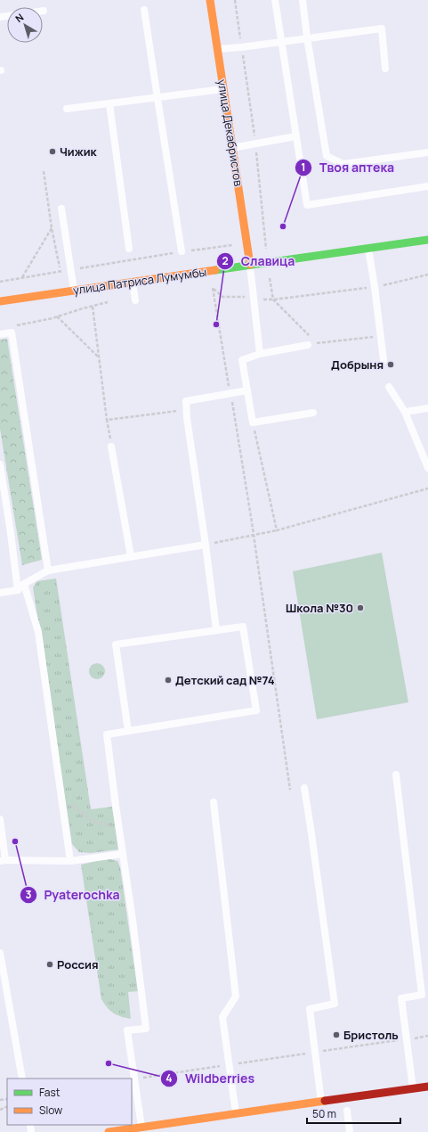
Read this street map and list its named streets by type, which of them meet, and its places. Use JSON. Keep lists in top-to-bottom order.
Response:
{
  "streets": {
    "street": ["улица Декабристов", "улица Патриса Лумумбы"]
  },
  "crossings": [
    ["улица Декабристов", "улица Патриса Лумумбы"]
  ],
  "places": [
    "Чижик",
    "Твоя аптека",
    "Славица",
    "Добрыня",
    "Школа №30",
    "Детский сад №74",
    "Pyaterochka",
    "Россия",
    "Бристоль",
    "Wildberries"
  ],
  "legend": ["Fast", "Slow"],
  "scale_bar": "50 m",
  "north": "top left"
}
